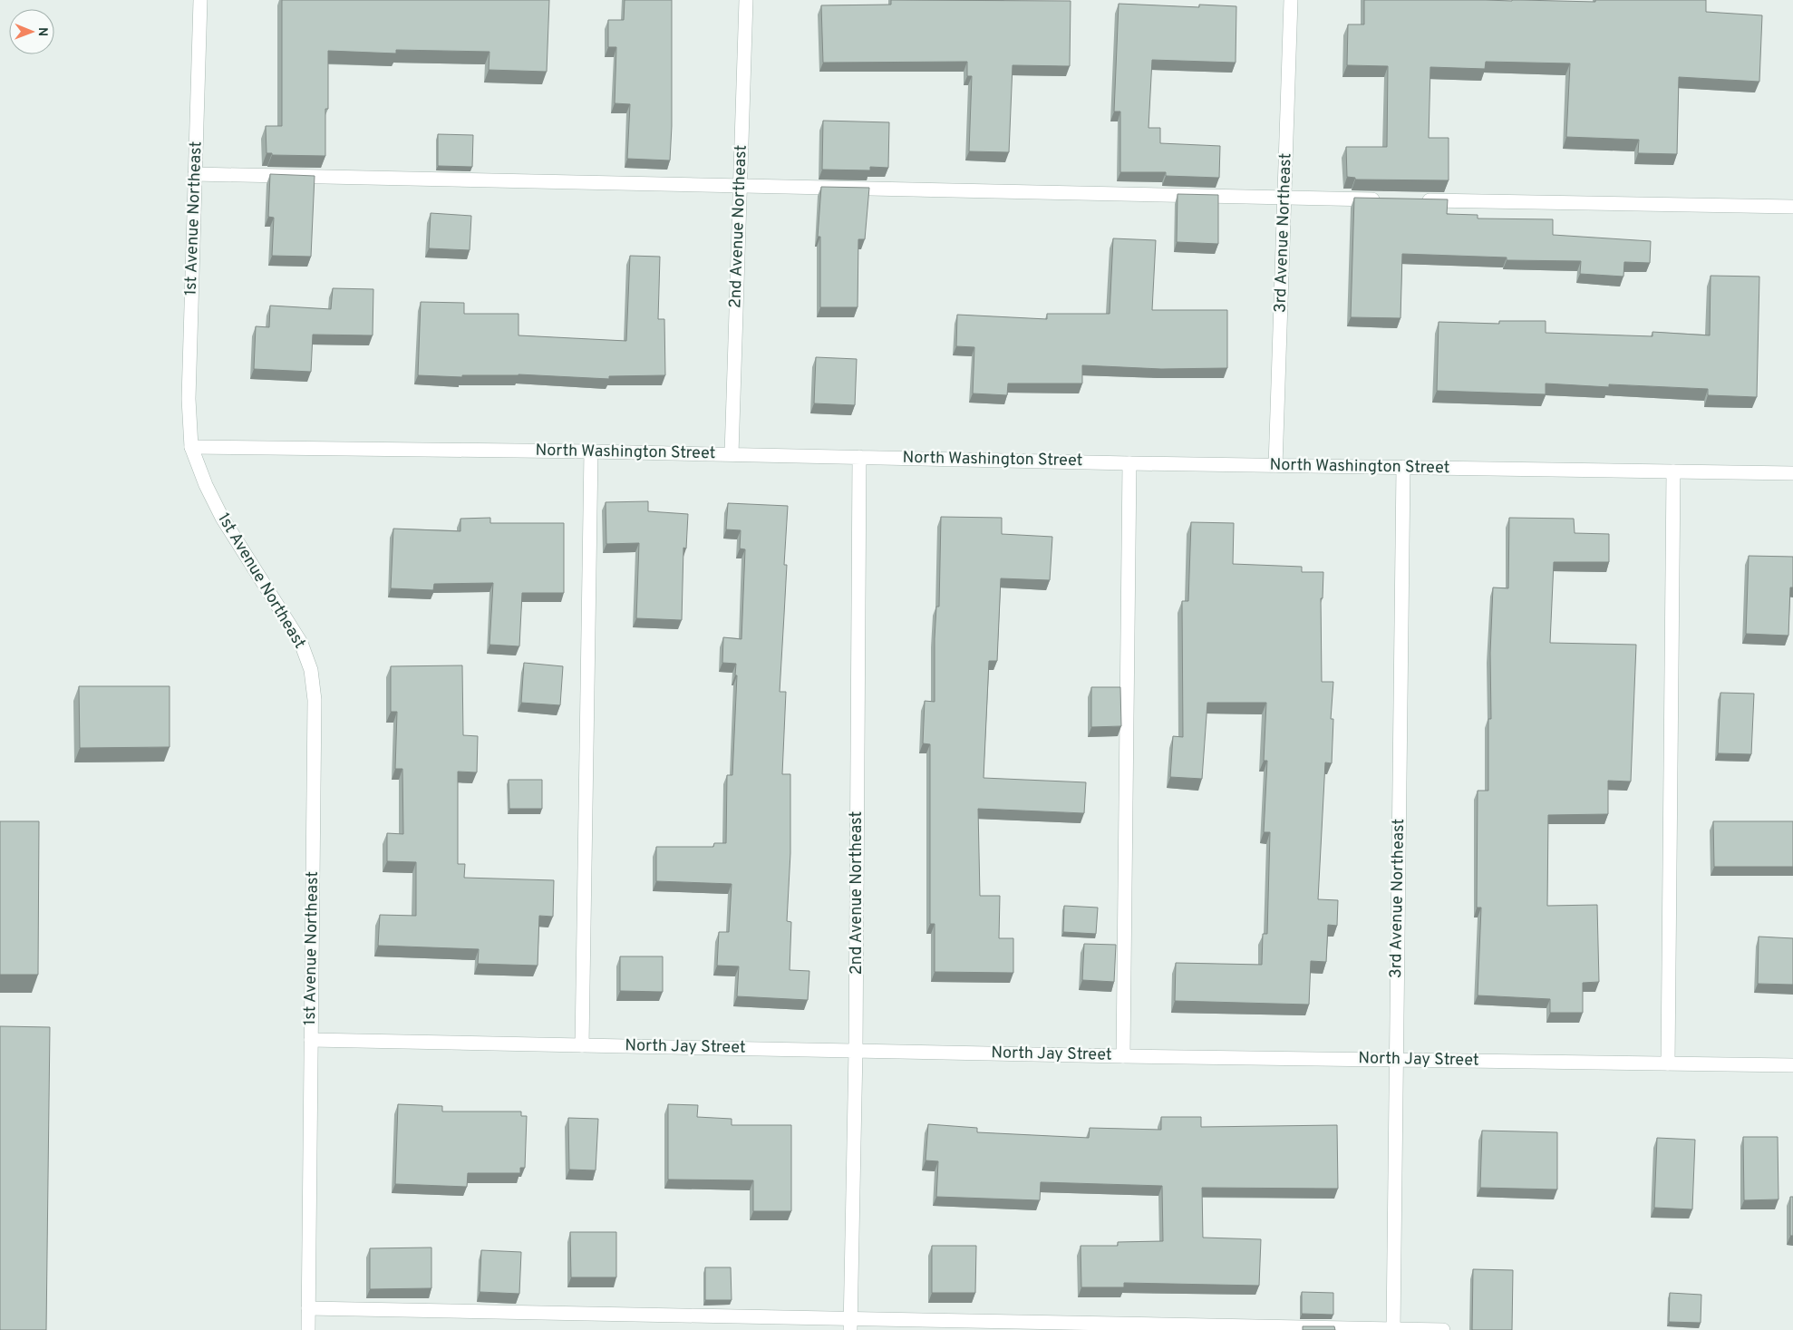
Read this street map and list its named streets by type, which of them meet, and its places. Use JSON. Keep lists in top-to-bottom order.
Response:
{
  "streets": {
    "street": [
      "1st Avenue Northeast",
      "2nd Avenue Northeast",
      "3rd Avenue Northeast",
      "North Washington Street",
      "North Jay Street"
    ]
  },
  "crossings": [
    ["1st Avenue Northeast", "North Washington Street"],
    ["1st Avenue Northeast", "North Jay Street"],
    ["2nd Avenue Northeast", "North Washington Street"],
    ["2nd Avenue Northeast", "North Jay Street"],
    ["3rd Avenue Northeast", "North Washington Street"],
    ["3rd Avenue Northeast", "North Jay Street"]
  ],
  "north": "right"
}
